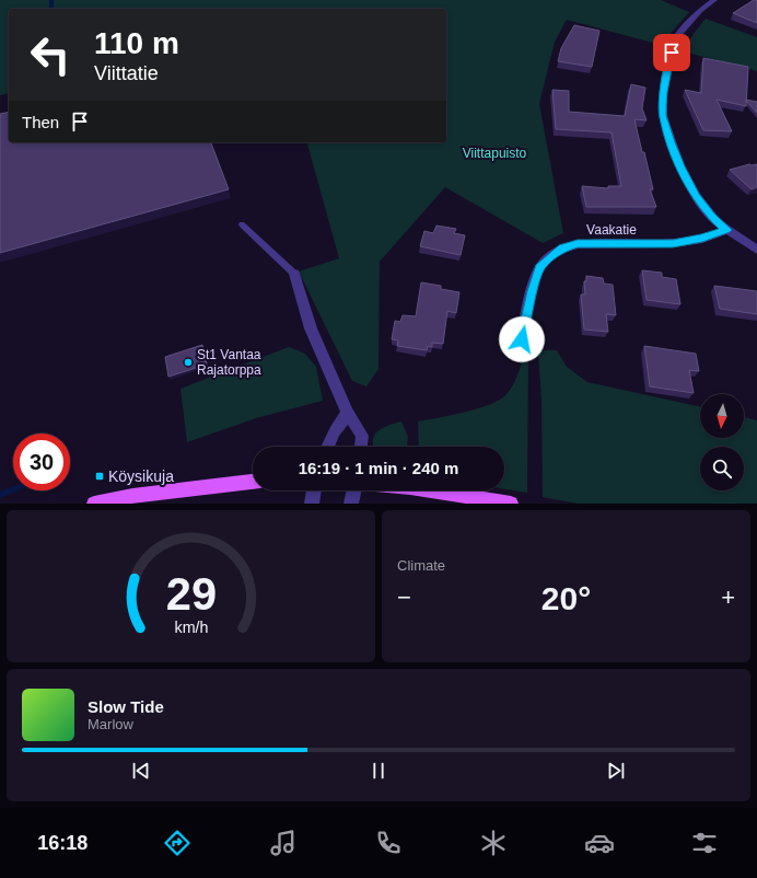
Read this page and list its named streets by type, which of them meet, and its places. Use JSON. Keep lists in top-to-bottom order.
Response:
{
  "streets": {
    "street": ["Vaakatie"]
  },
  "parks": ["Viittapuisto"],
  "places": {
    "other": ["St1 Vantaa Rajatorppa"],
    "transit": ["Köysikuja"]
  },
  "north": "bottom",
  "page": {
    "turn": ["110 m", "Viittatie"],
    "then": "Then",
    "limit": "30",
    "trip": "16:19 · 1 min · 240 m",
    "tile": "Climate",
    "heat": ["−", "20°", "+"],
    "song": ["Slow Tide", "Marlow"],
    "tabs": "16:18",
    "gauge": ["29", "km/h"]
  }
}
